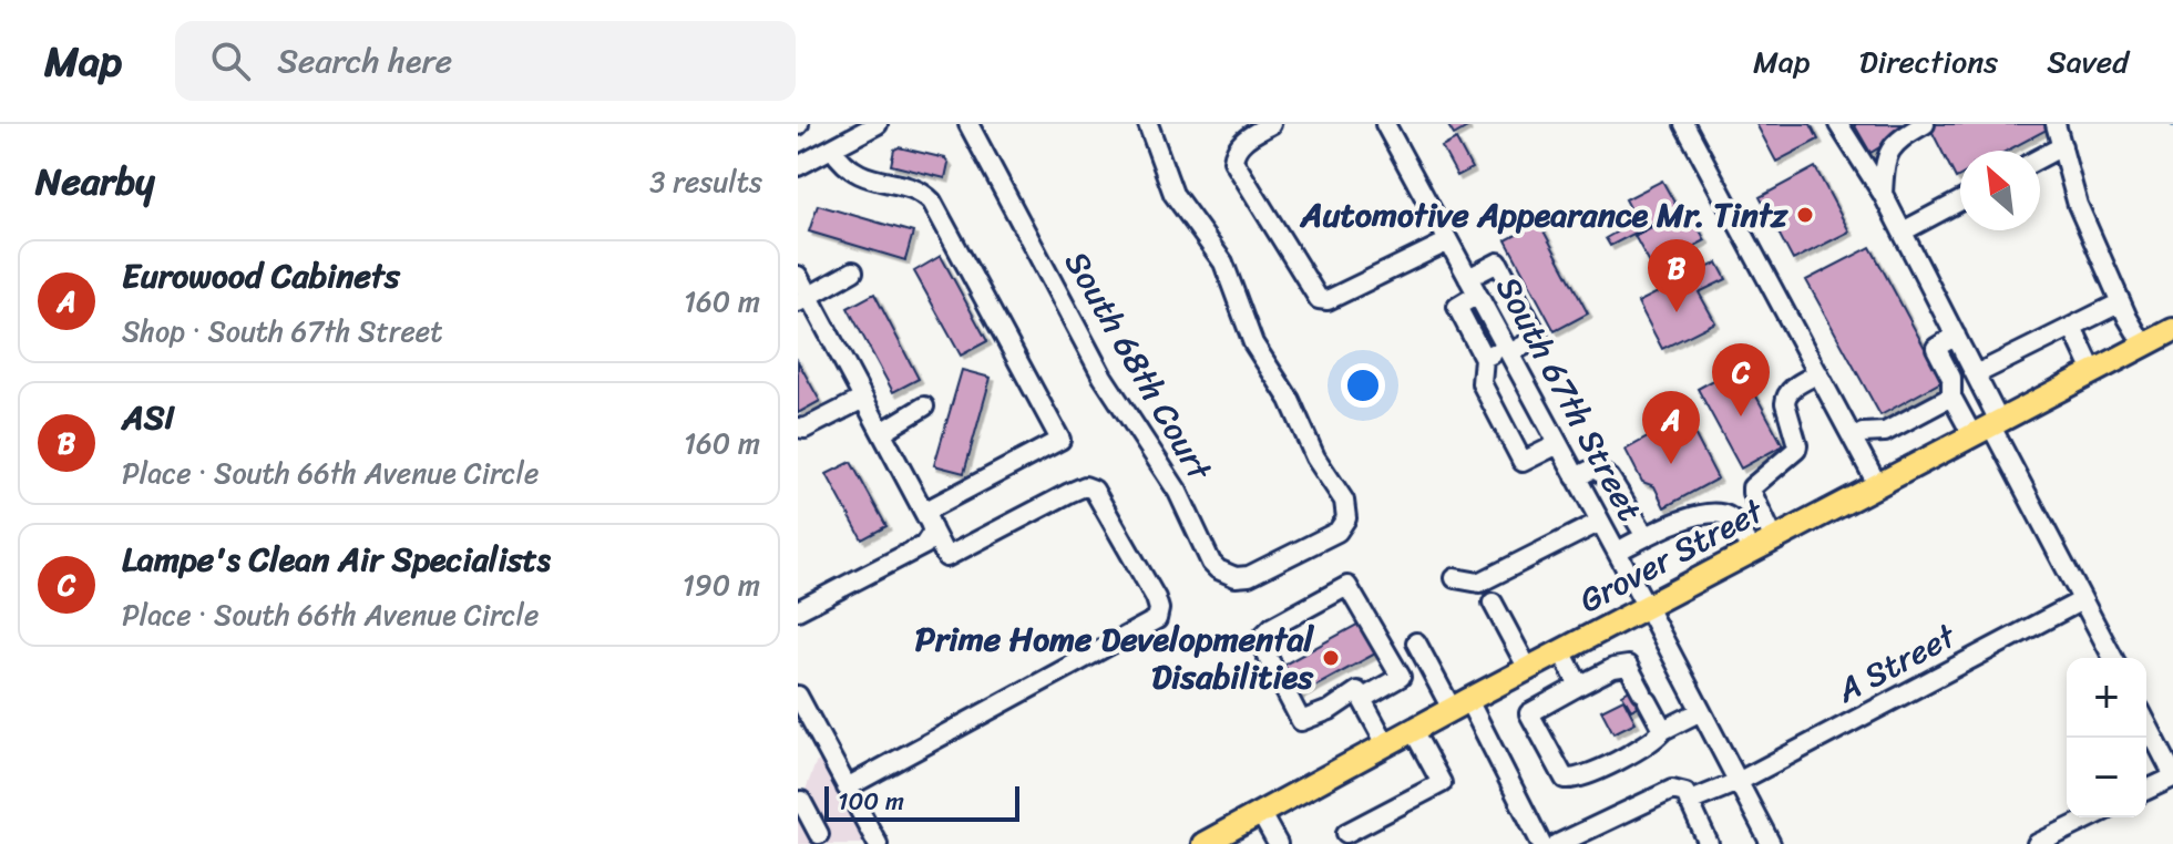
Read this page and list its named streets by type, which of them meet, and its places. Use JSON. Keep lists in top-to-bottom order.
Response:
{
  "streets": {
    "main road": ["Grover Street"],
    "street": ["South 68th Court", "South 67th Street", "A Street"]
  },
  "crossings": [
    ["South 67th Street", "Grover Street"],
    ["South 67th Street", "A Street"]
  ],
  "places": ["Automotive Appearance Mr. Tintz", "Prime Home Developmental Disabilities"],
  "scale_bar": "100 m",
  "north": "top left",
  "page": {
    "header": "Map",
    "search": "Search here",
    "nav": ["Map", "Directions", "Saved"],
    "heading": ["Nearby", "3 results"],
    "list": [
      {
        "mark": "A",
        "name": "Eurowood Cabinets",
        "note": "Shop · South 67th Street",
        "value": "160 m"
      },
      {
        "mark": "B",
        "name": "ASI",
        "note": "Place · South 66th Avenue Circle",
        "value": "160 m"
      },
      {
        "mark": "C",
        "name": "Lampe's Clean Air Specialists",
        "note": "Place · South 66th Avenue Circle",
        "value": "190 m"
      }
    ],
    "pins": ["B", "C", "A"],
    "map_buttons": ["+", "−"],
    "scale": "100 m"
  }
}
